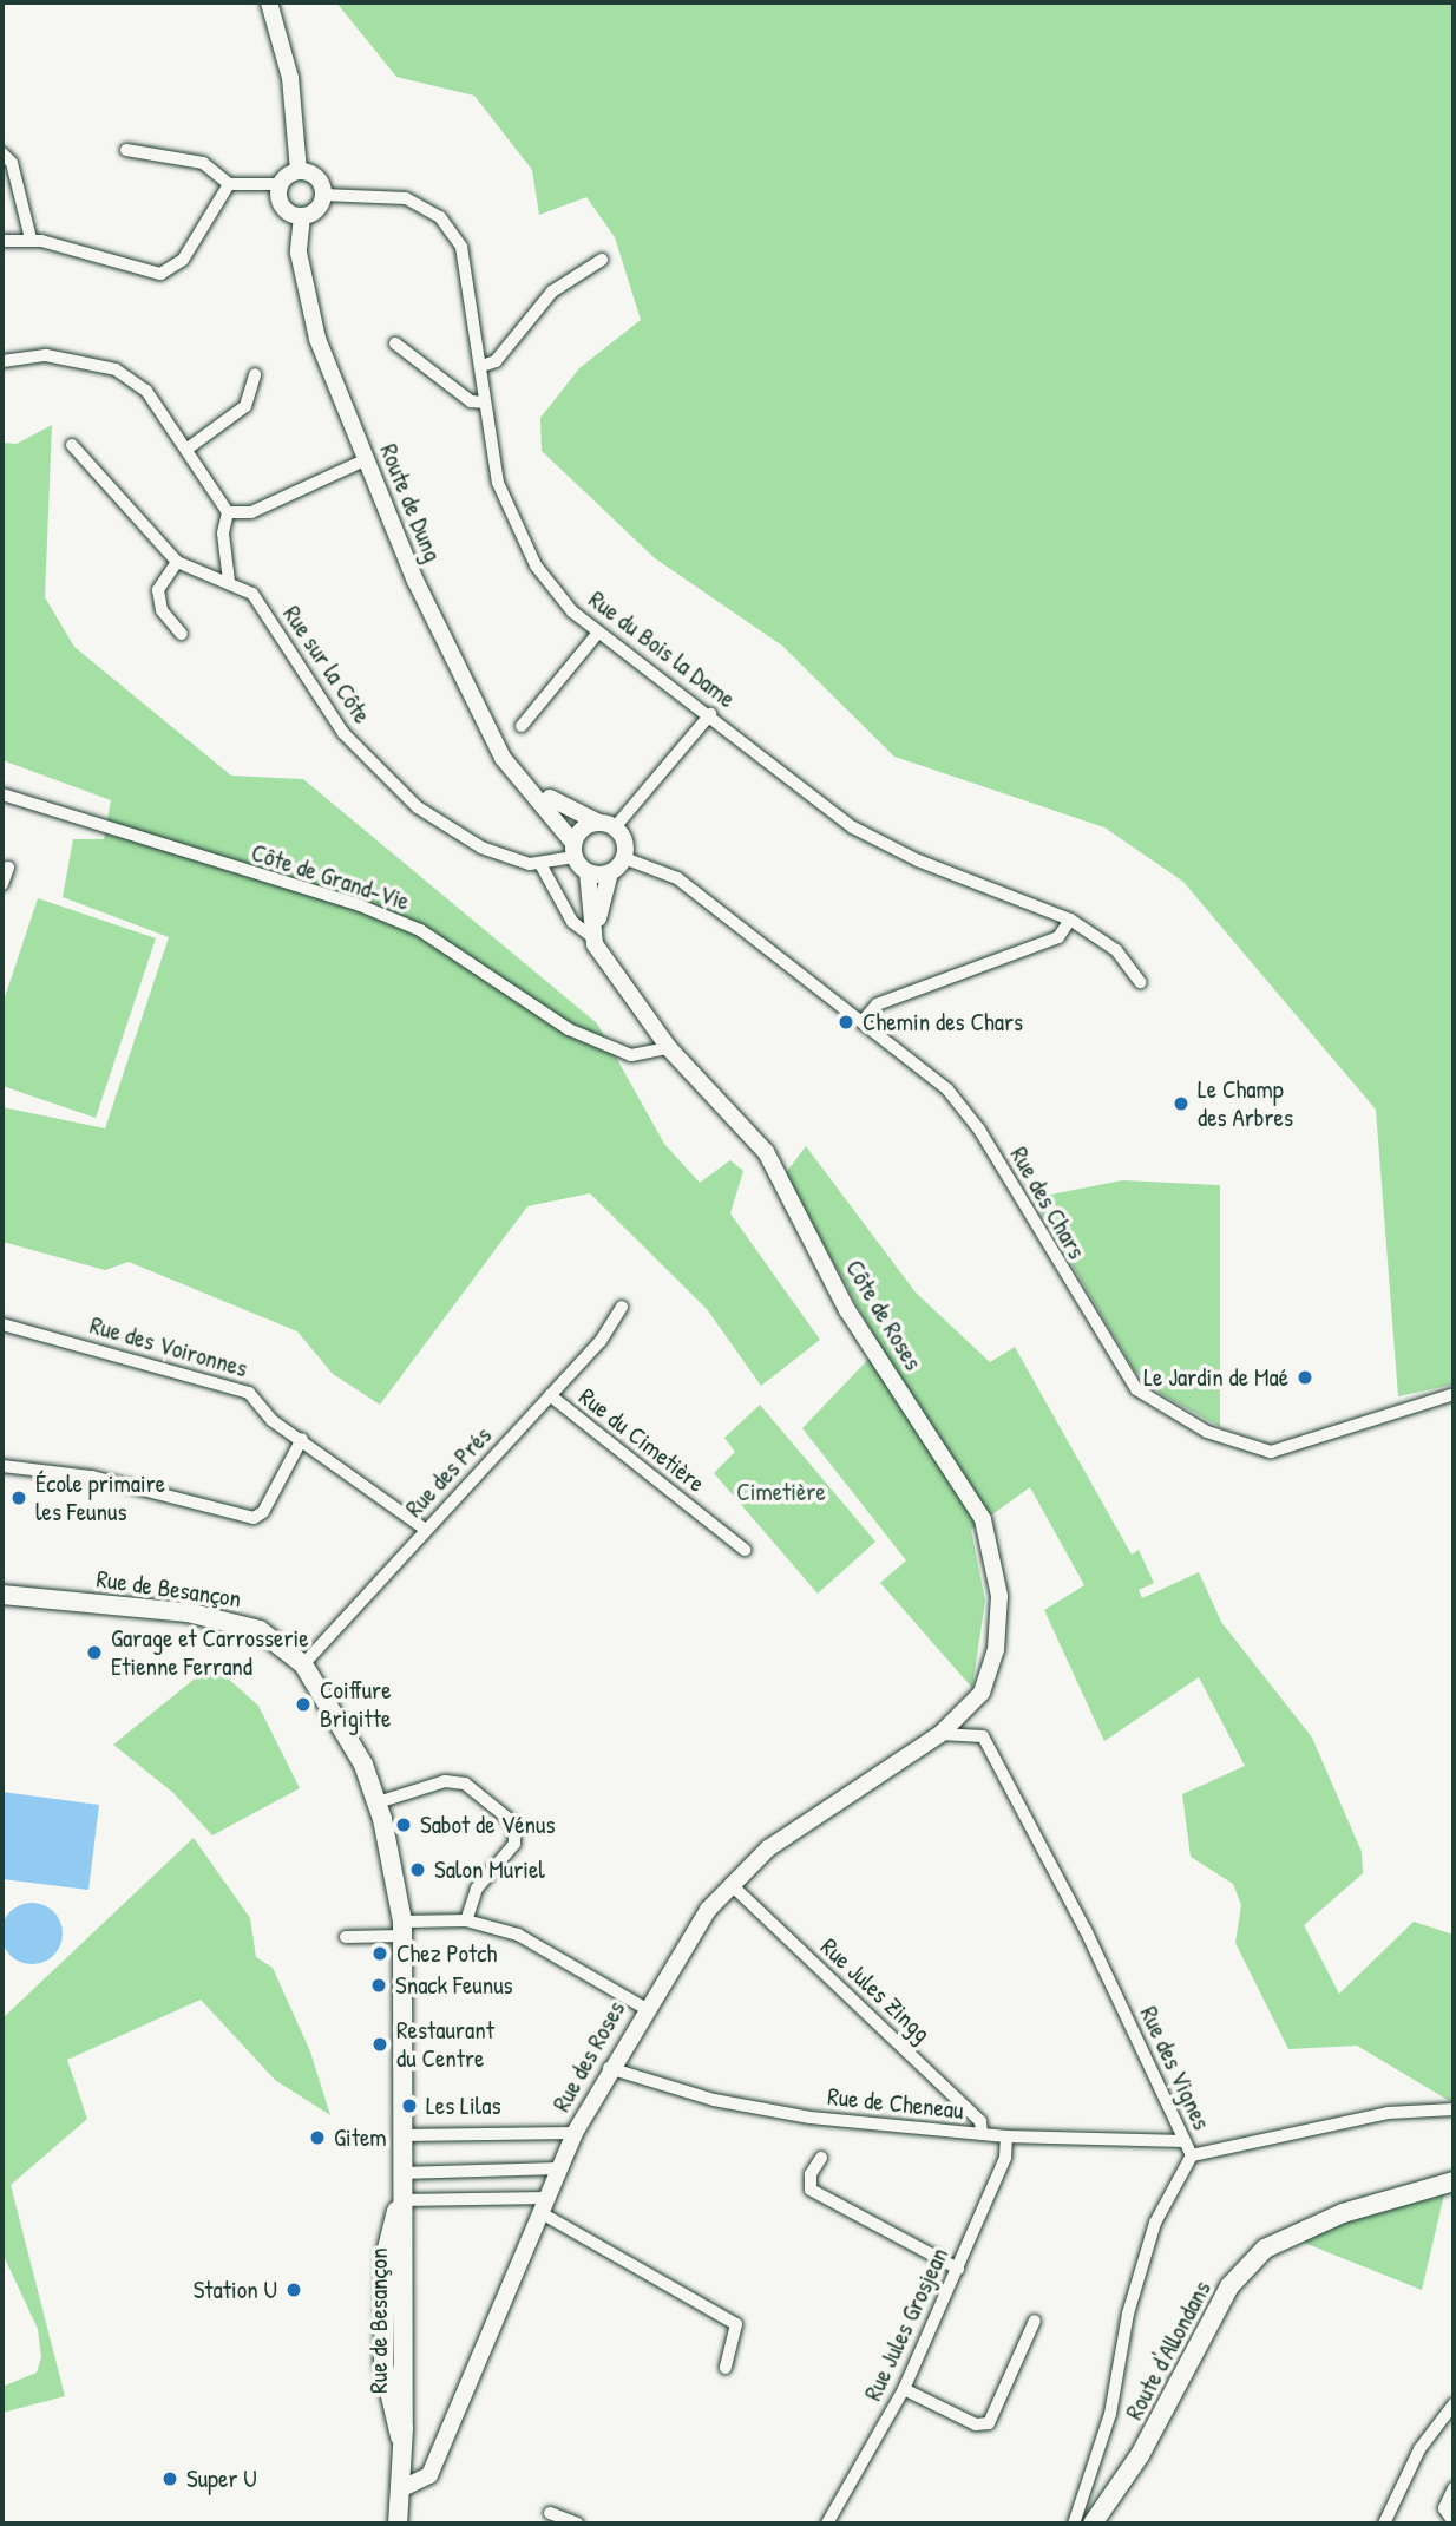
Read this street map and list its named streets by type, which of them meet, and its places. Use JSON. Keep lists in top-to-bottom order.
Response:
{
  "streets": {
    "main road": ["Rue de Besançon", "Route d'Allondans"],
    "street": [
      "Route de Dung",
      "Rue du Bois la Dame",
      "Rue sur la Côte",
      "Côte de Grand-Vie",
      "Rue des Chars",
      "Côte de Roses",
      "Rue des Voironnes",
      "Rue du Cimetière",
      "Rue des Prés",
      "Rue Jules Zingg",
      "Rue des Roses",
      "Rue des Vignes",
      "Rue de Cheneau",
      "Rue Jules Grosjean"
    ]
  },
  "crossings": [
    ["Route de Dung", "Rue du Bois la Dame"],
    ["Route de Dung", "Rue des Chars"],
    ["Côte de Grand-Vie", "Côte de Roses"],
    ["Côte de Roses", "Rue des Roses"],
    ["Côte de Roses", "Rue des Vignes"],
    ["Rue des Voironnes", "Rue des Prés"],
    ["Rue du Cimetière", "Rue des Prés"],
    ["Rue des Prés", "Rue de Besançon"],
    ["Rue de Besançon", "Rue des Roses"],
    ["Rue Jules Zingg", "Rue des Roses"],
    ["Rue Jules Zingg", "Rue de Cheneau"],
    ["Rue des Roses", "Rue des Vignes"],
    ["Rue des Roses", "Rue de Cheneau"],
    ["Rue des Vignes", "Rue de Cheneau"],
    ["Rue de Cheneau", "Rue Jules Grosjean"]
  ],
  "parks": ["Cimetière"],
  "places": [
    "Chemin des Chars",
    "Le Champ des Arbres",
    "Le Jardin de Maé",
    "École primaire les Feunus",
    "Garage et Carrosserie Etienne Ferrand",
    "Coiffure Brigitte",
    "Sabot de Vénus",
    "Salon Muriel",
    "Chez Potch",
    "Snack Feunus",
    "Restaurant du Centre",
    "Les Lilas",
    "Gitem",
    "Station U",
    "Super U"
  ]
}
